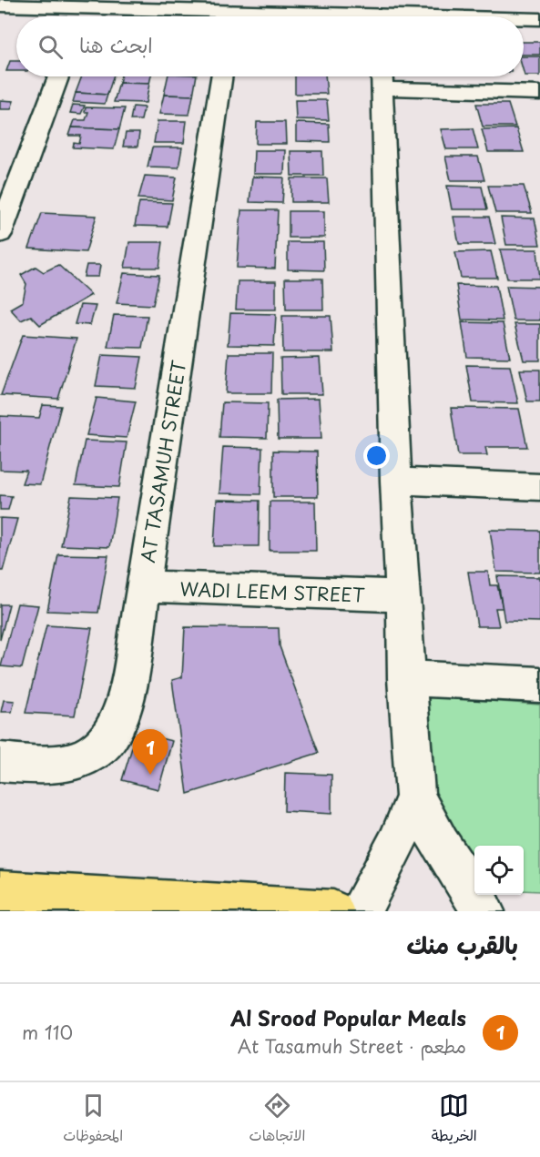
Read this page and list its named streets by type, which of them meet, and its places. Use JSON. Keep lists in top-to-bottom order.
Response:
{
  "streets": {
    "street": ["AT TASAMUH STREET", "WADI LEEM STREET"]
  },
  "crossings": [
    ["AT TASAMUH STREET", "WADI LEEM STREET"]
  ],
  "page": {
    "search": "ابحث هنا",
    "pins": "1",
    "heading": "بالقرب منك",
    "list": [
      {
        "mark": "1",
        "name": "Al Srood Popular Meals",
        "note": "مطعم · At Tasamuh Street",
        "value": "110 m"
      }
    ],
    "nav": ["الخريطة", "الاتجاهات", "المحفوظات"]
  }
}
